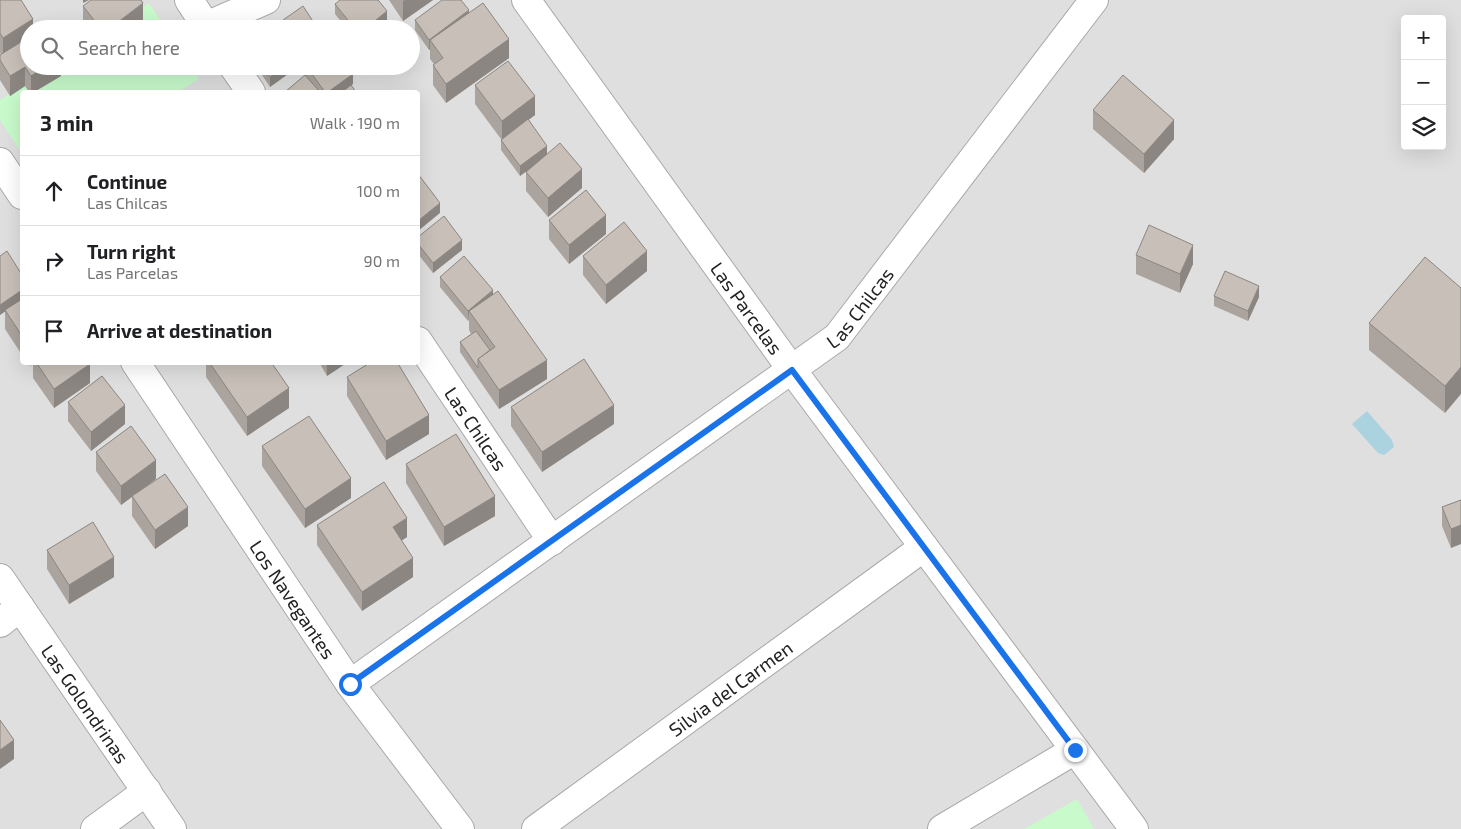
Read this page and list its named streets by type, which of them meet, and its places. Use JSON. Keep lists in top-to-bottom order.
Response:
{
  "streets": {
    "street": [
      "Las Chilcas",
      "Las Parcelas",
      "Los Navegantes",
      "Silvia del Carmen",
      "Las Golondrinas"
    ]
  },
  "crossings": [
    ["Las Chilcas", "Las Parcelas"],
    ["Las Chilcas", "Los Navegantes"],
    ["Las Parcelas", "Silvia del Carmen"]
  ],
  "page": {
    "map_buttons": ["+", "−"],
    "search": "Search here",
    "heading": ["3 min", "Walk · 190 m"],
    "list": [
      ["Continue", "Las Chilcas", "100 m"],
      ["Turn right", "Las Parcelas", "90 m"],
      "Arrive at destination"
    ]
  }
}
